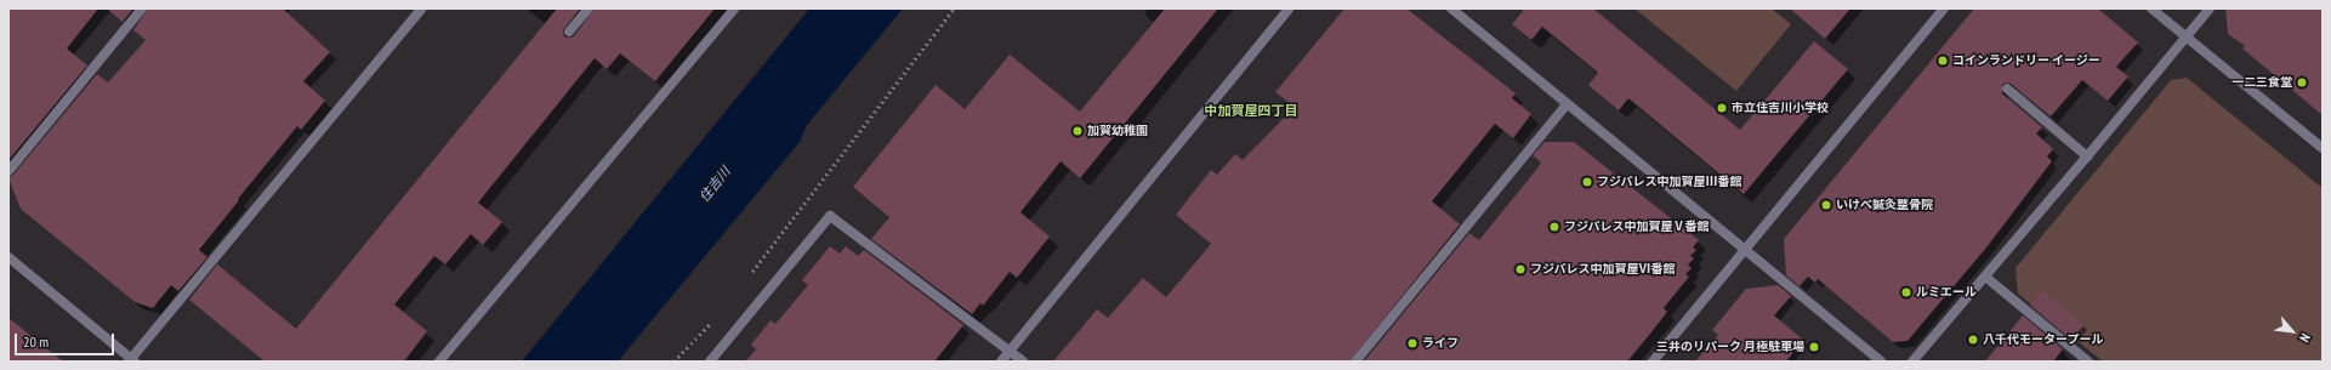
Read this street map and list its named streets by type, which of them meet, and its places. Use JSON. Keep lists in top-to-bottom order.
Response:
{
  "districts": ["中加賀屋四丁目"],
  "water": ["住吉川"],
  "places": [
    "コインランドリー イージー",
    "一二三食堂",
    "市立住吉川小学校",
    "加賀幼稚園",
    "フジパレス中加賀屋Ⅲ番館",
    "いけべ鍼灸整骨院",
    "フジパレス中加賀屋Ⅴ番館",
    "フジパレス中加賀屋Ⅵ番館",
    "ルミエール",
    "八千代モータープール",
    "ライフ",
    "三井のリパーク 月極駐車場"
  ],
  "scale_bar": "20 m",
  "north": "bottom right"
}
